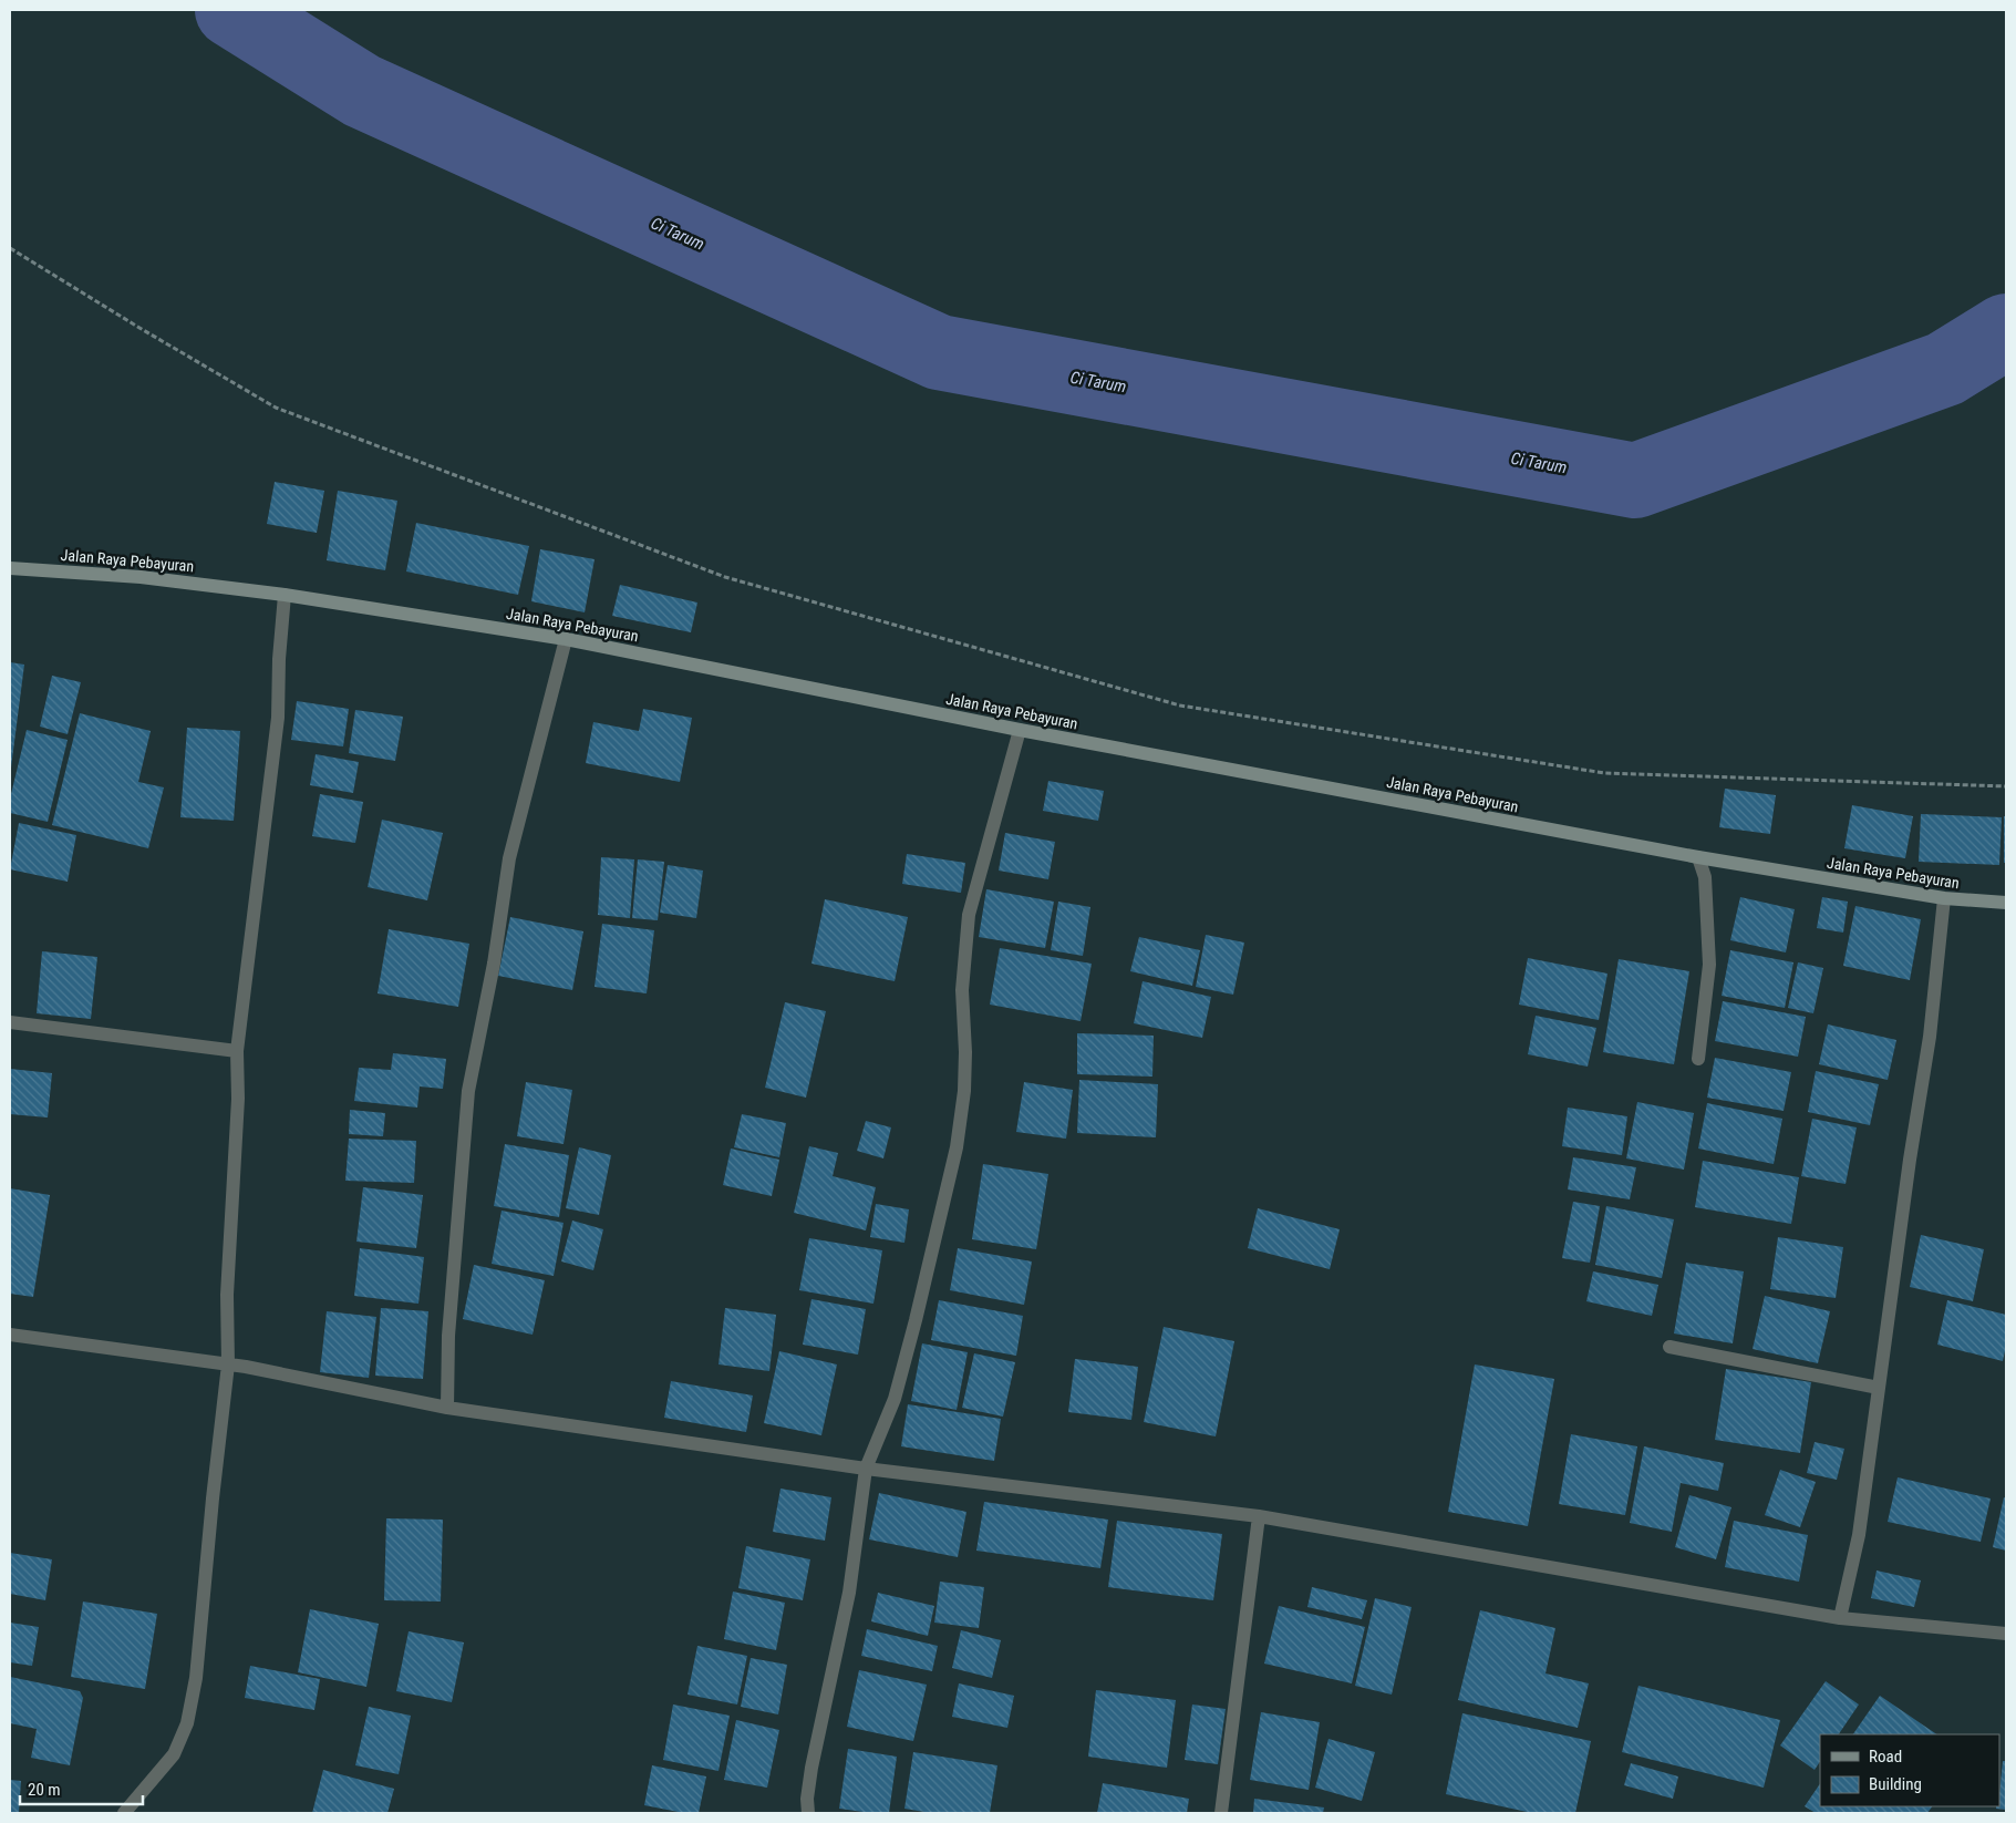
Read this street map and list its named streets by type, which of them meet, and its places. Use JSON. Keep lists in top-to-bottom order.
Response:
{
  "streets": {
    "main road": ["Jalan Raya Pebayuran"]
  },
  "water": ["Ci Tarum"],
  "legend": ["Road", "Building"],
  "scale_bar": "20 m"
}
